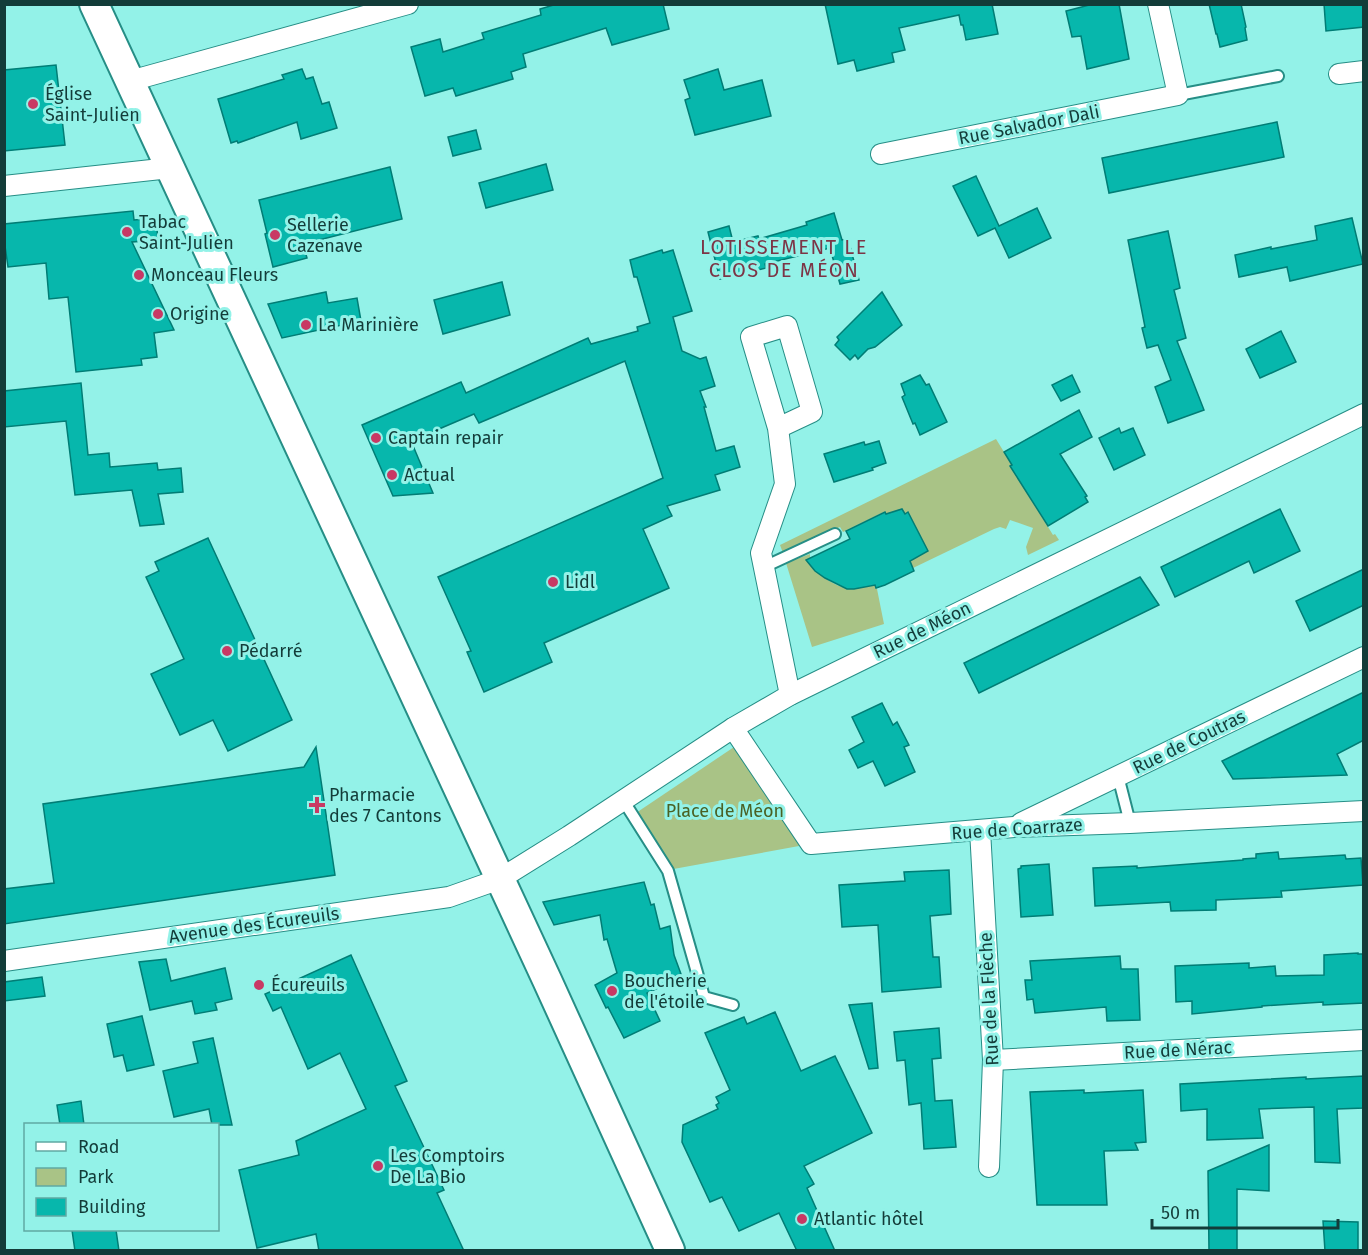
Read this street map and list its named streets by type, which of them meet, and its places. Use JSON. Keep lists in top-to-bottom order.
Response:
{
  "streets": {
    "street": [
      "Rue Salvador Dali",
      "Rue de Méon",
      "Rue de Coutras",
      "Rue de Coarraze",
      "Avenue des Écureuils",
      "Rue de la Flèche",
      "Rue de Nérac"
    ]
  },
  "crossings": [
    ["Rue de Méon", "Rue de Coarraze"],
    ["Rue de Méon", "Avenue des Écureuils"],
    ["Rue de Coutras", "Rue de Coarraze"],
    ["Rue de Coarraze", "Rue de la Flèche"],
    ["Rue de la Flèche", "Rue de Nérac"]
  ],
  "districts": ["LOTISSEMENT LE CLOS DE MÉON"],
  "parks": ["Place de Méon"],
  "places": {
    "other": [
      "Église Saint-Julien",
      "Tabac Saint-Julien",
      "Sellerie Cazenave",
      "Monceau Fleurs",
      "Origine",
      "La Marinière",
      "Captain repair",
      "Actual",
      "Lidl",
      "Pédarré",
      "Écureuils",
      "Boucherie de l'étoile",
      "Les Comptoirs De La Bio",
      "Atlantic hôtel"
    ],
    "health": ["Pharmacie des 7 Cantons"]
  },
  "legend": ["Road", "Park", "Building"],
  "scale_bar": "50 m"
}
